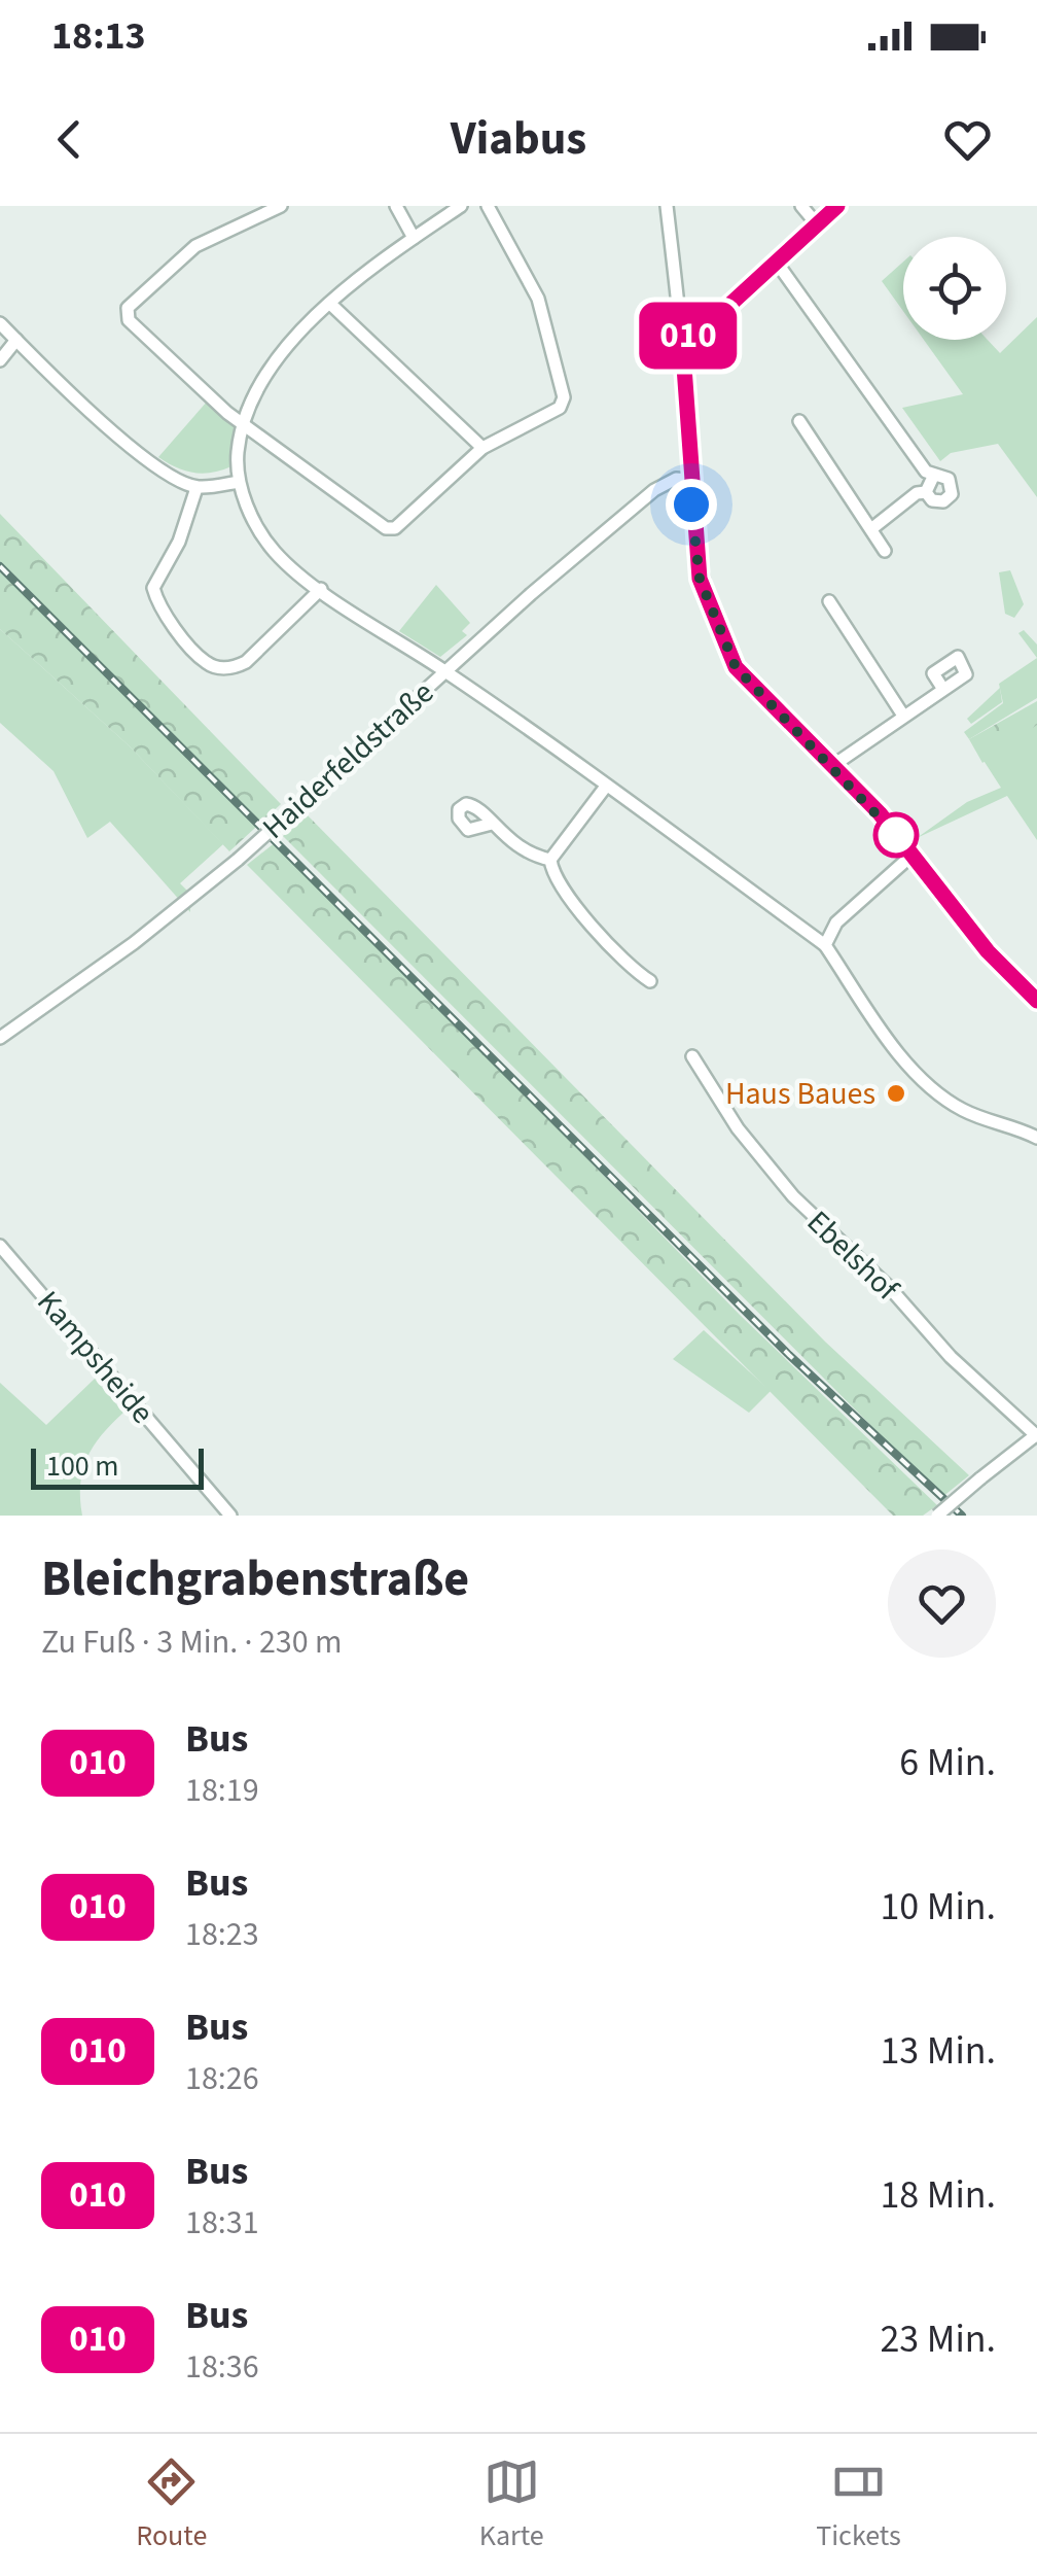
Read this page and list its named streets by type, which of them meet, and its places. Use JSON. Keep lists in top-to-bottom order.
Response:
{
  "streets": {
    "street": ["Haiderfeldstraße", "Ebelshof", "Kampsheide"]
  },
  "places": ["Haus Baues"],
  "lines": ["bus line 010"],
  "scale_bar": "100 m",
  "page": {
    "status": "18:13",
    "header": "Viabus",
    "on_map": "010",
    "scale": "100 m",
    "heading": ["Bleichgrabenstraße", "Zu Fuß · 3 Min. · 230 m"],
    "list": [
      {
        "mark": "010",
        "name": "Bus",
        "note": "18:19",
        "value": "6 Min."
      },
      {
        "mark": "010",
        "name": "Bus",
        "note": "18:23",
        "value": "10 Min."
      },
      {
        "mark": "010",
        "name": "Bus",
        "note": "18:26",
        "value": "13 Min."
      },
      {
        "mark": "010",
        "name": "Bus",
        "note": "18:31",
        "value": "18 Min."
      },
      {
        "mark": "010",
        "name": "Bus",
        "note": "18:36",
        "value": "23 Min."
      }
    ],
    "tabs": ["Route", "Karte", "Tickets"]
  }
}
